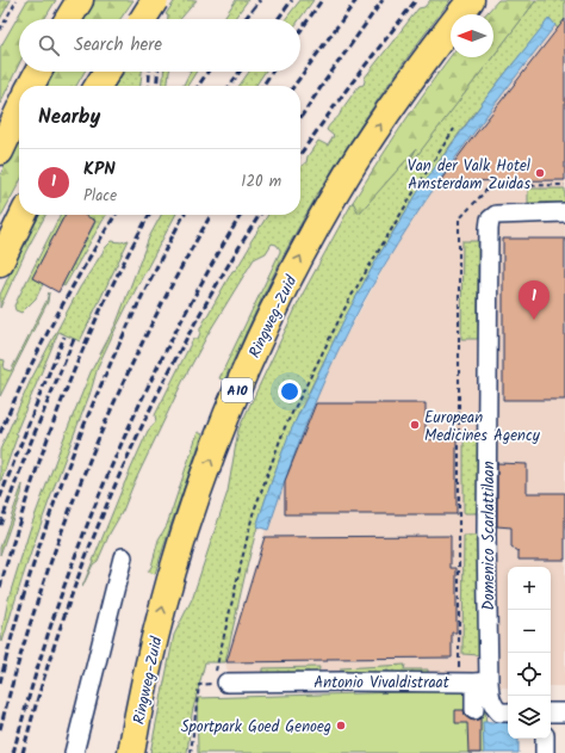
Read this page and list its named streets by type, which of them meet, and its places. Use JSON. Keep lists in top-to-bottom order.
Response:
{
  "streets": {
    "highway": ["Ringweg-Zuid", "A10"],
    "street": ["Domenico Scarlattilaan", "Antonio Vivaldistraat"]
  },
  "crossings": [
    ["Domenico Scarlattilaan", "Antonio Vivaldistraat"]
  ],
  "one_way": ["Ringweg-Zuid"],
  "places": ["Van der Valk Hotel Amsterdam Zuidas", "European Medicines Agency", "Sportpark Goed Genoeg"],
  "north": "left",
  "page": {
    "search": "Search here",
    "heading": "Nearby",
    "list": [
      {
        "mark": "1",
        "name": "KPN",
        "note": "Place",
        "value": "120 m"
      }
    ],
    "pins": "1",
    "map_buttons": ["+", "−"]
  }
}
